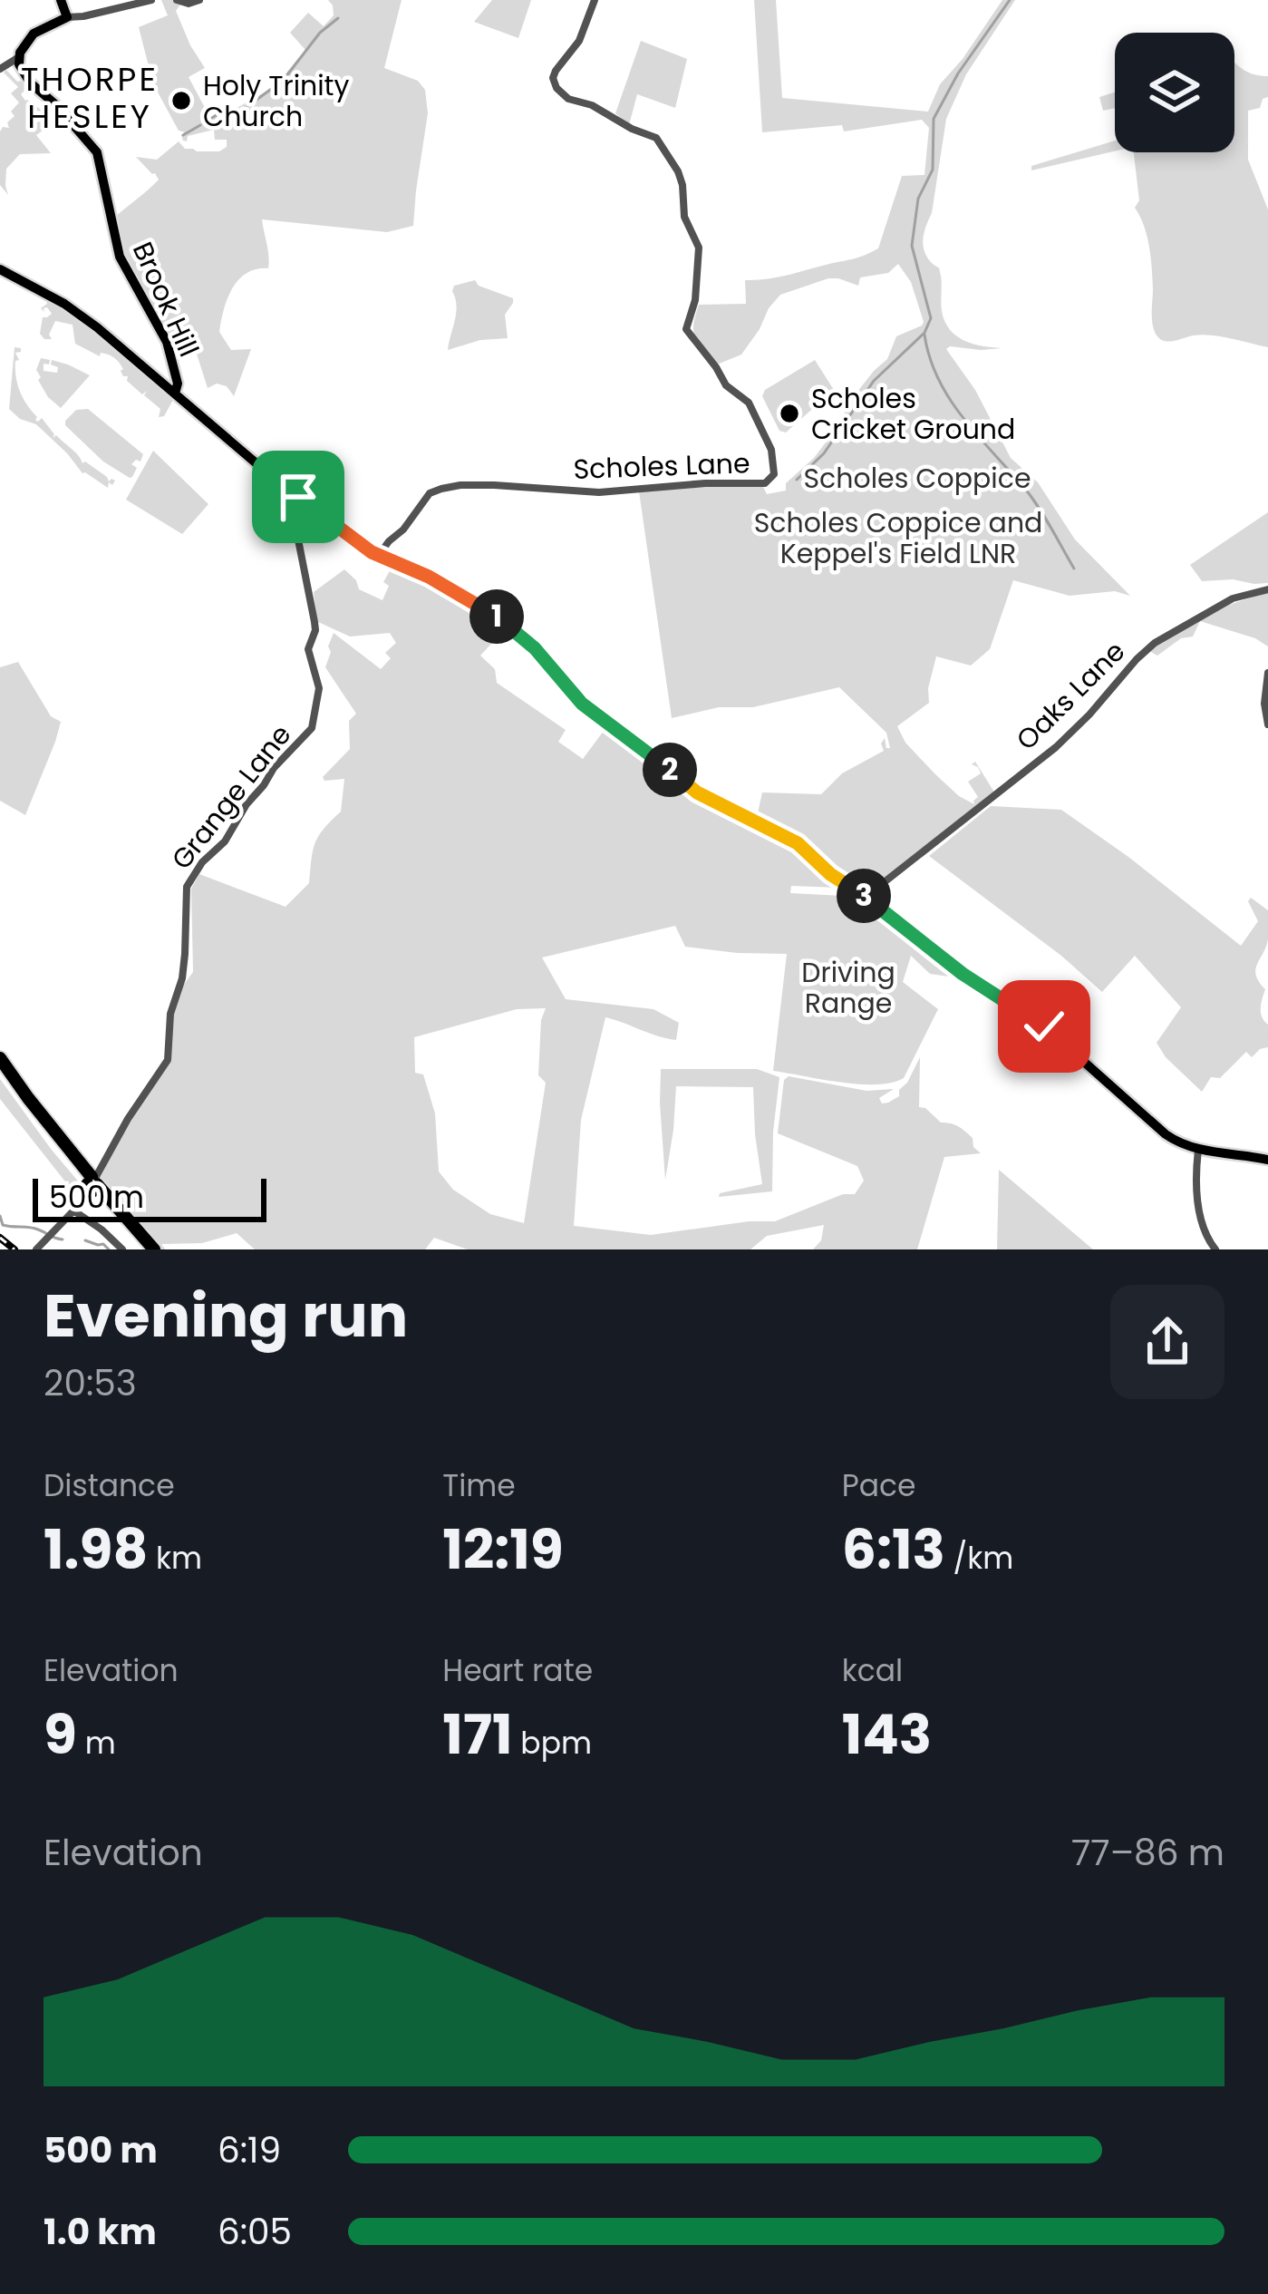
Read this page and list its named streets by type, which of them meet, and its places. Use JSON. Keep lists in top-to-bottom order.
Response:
{
  "streets": {
    "main road": ["Brook Hill"],
    "street": ["Scholes Lane", "Oaks Lane", "Grange Lane"]
  },
  "districts": ["THORPE HESLEY"],
  "parks": ["Scholes Coppice", "Scholes Coppice and Keppel's Field LNR", "Driving Range"],
  "places": ["Holy Trinity Church", "Scholes Cricket Ground"],
  "scale_bar": "500 m",
  "page": {
    "pins": ["1", "2", "3"],
    "scale": "500 m",
    "heading": ["Evening run", "20:53"],
    "stats": [
      ["Distance", "1.98 km"],
      ["Time", "12:19"],
      ["Pace", "6:13 /km"],
      ["Elevation", "9 m"],
      ["Heart rate", "171 bpm"],
      ["kcal", "143"]
    ],
    "chart": ["Elevation", "77–86 m"],
    "list": [
      {
        "name": "500 m",
        "note": "6:19"
      },
      {
        "name": "1.0 km",
        "note": "6:05"
      }
    ]
  }
}
